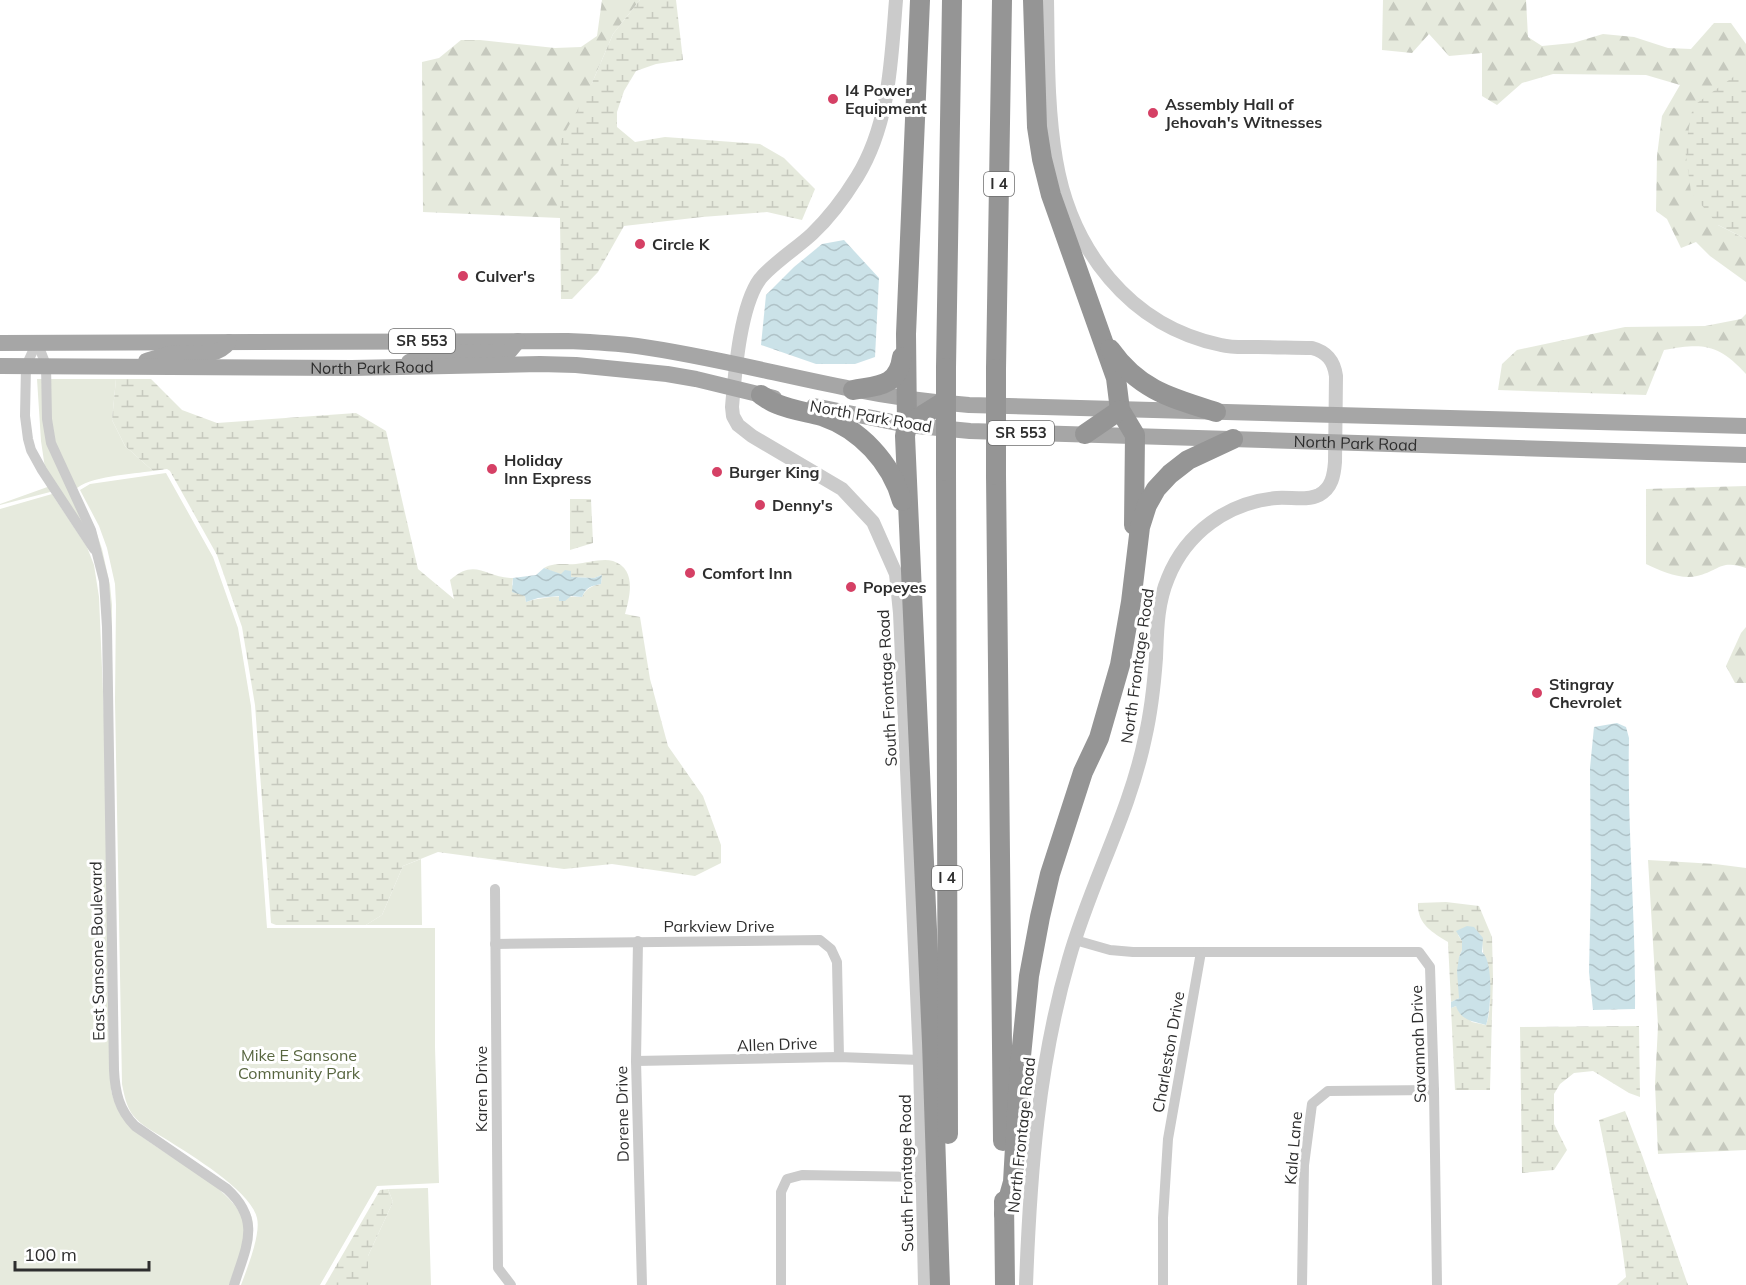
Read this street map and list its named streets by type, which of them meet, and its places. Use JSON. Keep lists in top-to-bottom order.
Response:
{
  "streets": {
    "highway": ["I 4"],
    "main road": ["SR 553", "North Park Road"],
    "street": [
      "North Frontage Road",
      "South Frontage Road",
      "Parkview Drive",
      "East Sansone Boulevard",
      "Allen Drive",
      "Savannah Drive",
      "Charleston Drive",
      "Karen Drive",
      "Dorene Drive",
      "Kala Lane"
    ]
  },
  "crossings": [
    ["North Park Road", "North Frontage Road"],
    ["North Park Road", "South Frontage Road"],
    ["North Park Road", "East Sansone Boulevard"],
    ["South Frontage Road", "Allen Drive"],
    ["Parkview Drive", "Allen Drive"],
    ["Parkview Drive", "Karen Drive"],
    ["Parkview Drive", "Dorene Drive"],
    ["Allen Drive", "Dorene Drive"],
    ["Savannah Drive", "Charleston Drive"],
    ["Savannah Drive", "Kala Lane"]
  ],
  "parks": ["Mike E Sansone Community Park"],
  "places": [
    "I4 Power Equipment",
    "Assembly Hall of Jehovah's Witnesses",
    "Circle K",
    "Culver's",
    "Holiday Inn Express",
    "Burger King",
    "Denny's",
    "Comfort Inn",
    "Popeyes",
    "Stingray Chevrolet"
  ],
  "scale_bar": "100 m"
}
